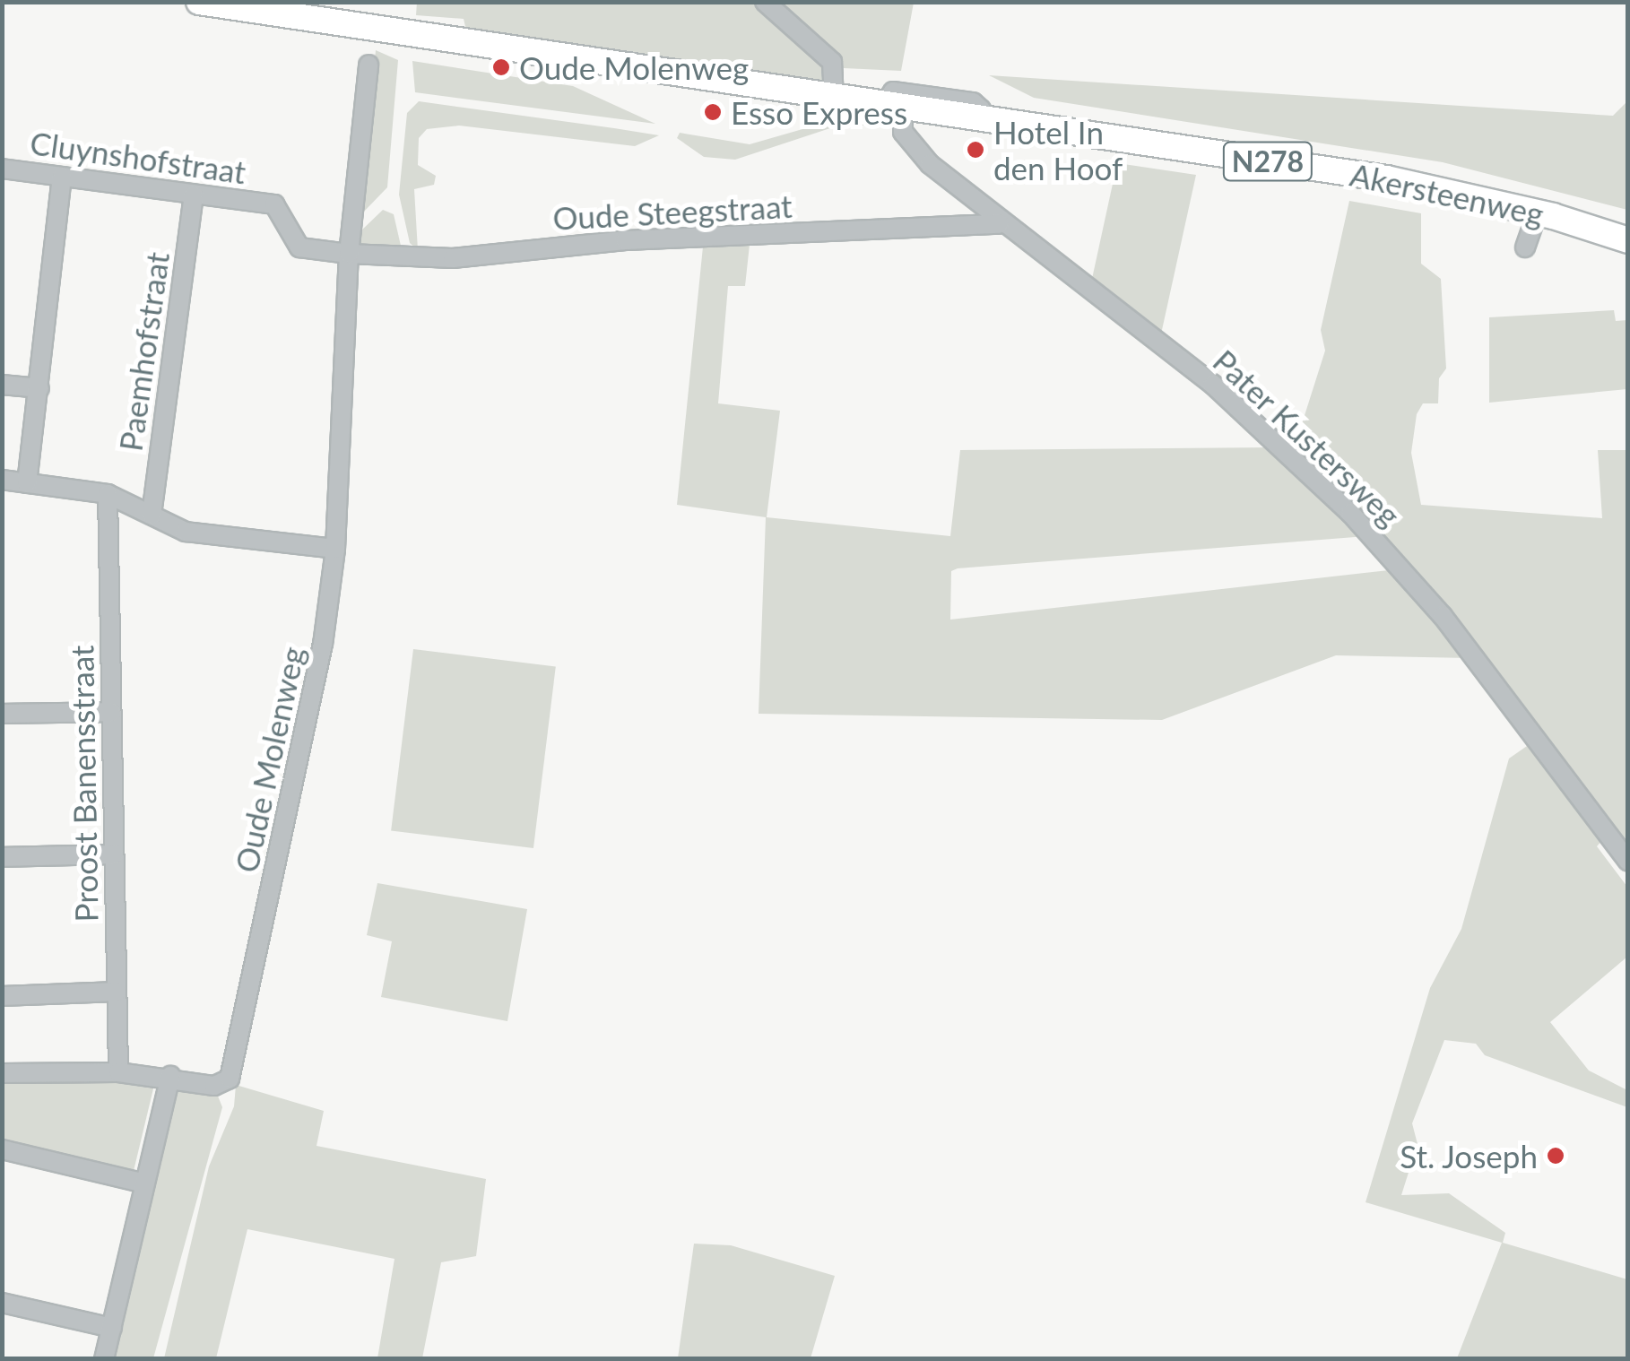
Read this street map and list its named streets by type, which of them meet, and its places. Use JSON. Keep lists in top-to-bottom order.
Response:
{
  "streets": {
    "main road": ["N278", "Akersteenweg"],
    "street": [
      "Cluynshofstraat",
      "Oude Steegstraat",
      "Paemhofstraat",
      "Pater Kustersweg",
      "Oude Molenweg",
      "Proost Banensstraat"
    ]
  },
  "crossings": [
    ["Cluynshofstraat", "Oude Steegstraat"],
    ["Cluynshofstraat", "Paemhofstraat"],
    ["Cluynshofstraat", "Oude Molenweg"],
    ["Akersteenweg", "Pater Kustersweg"],
    ["Oude Steegstraat", "Pater Kustersweg"],
    ["Oude Steegstraat", "Oude Molenweg"]
  ],
  "places": [
    "Oude Molenweg",
    "Esso Express",
    "Hotel In den Hoof",
    "St. Joseph"
  ]
}
